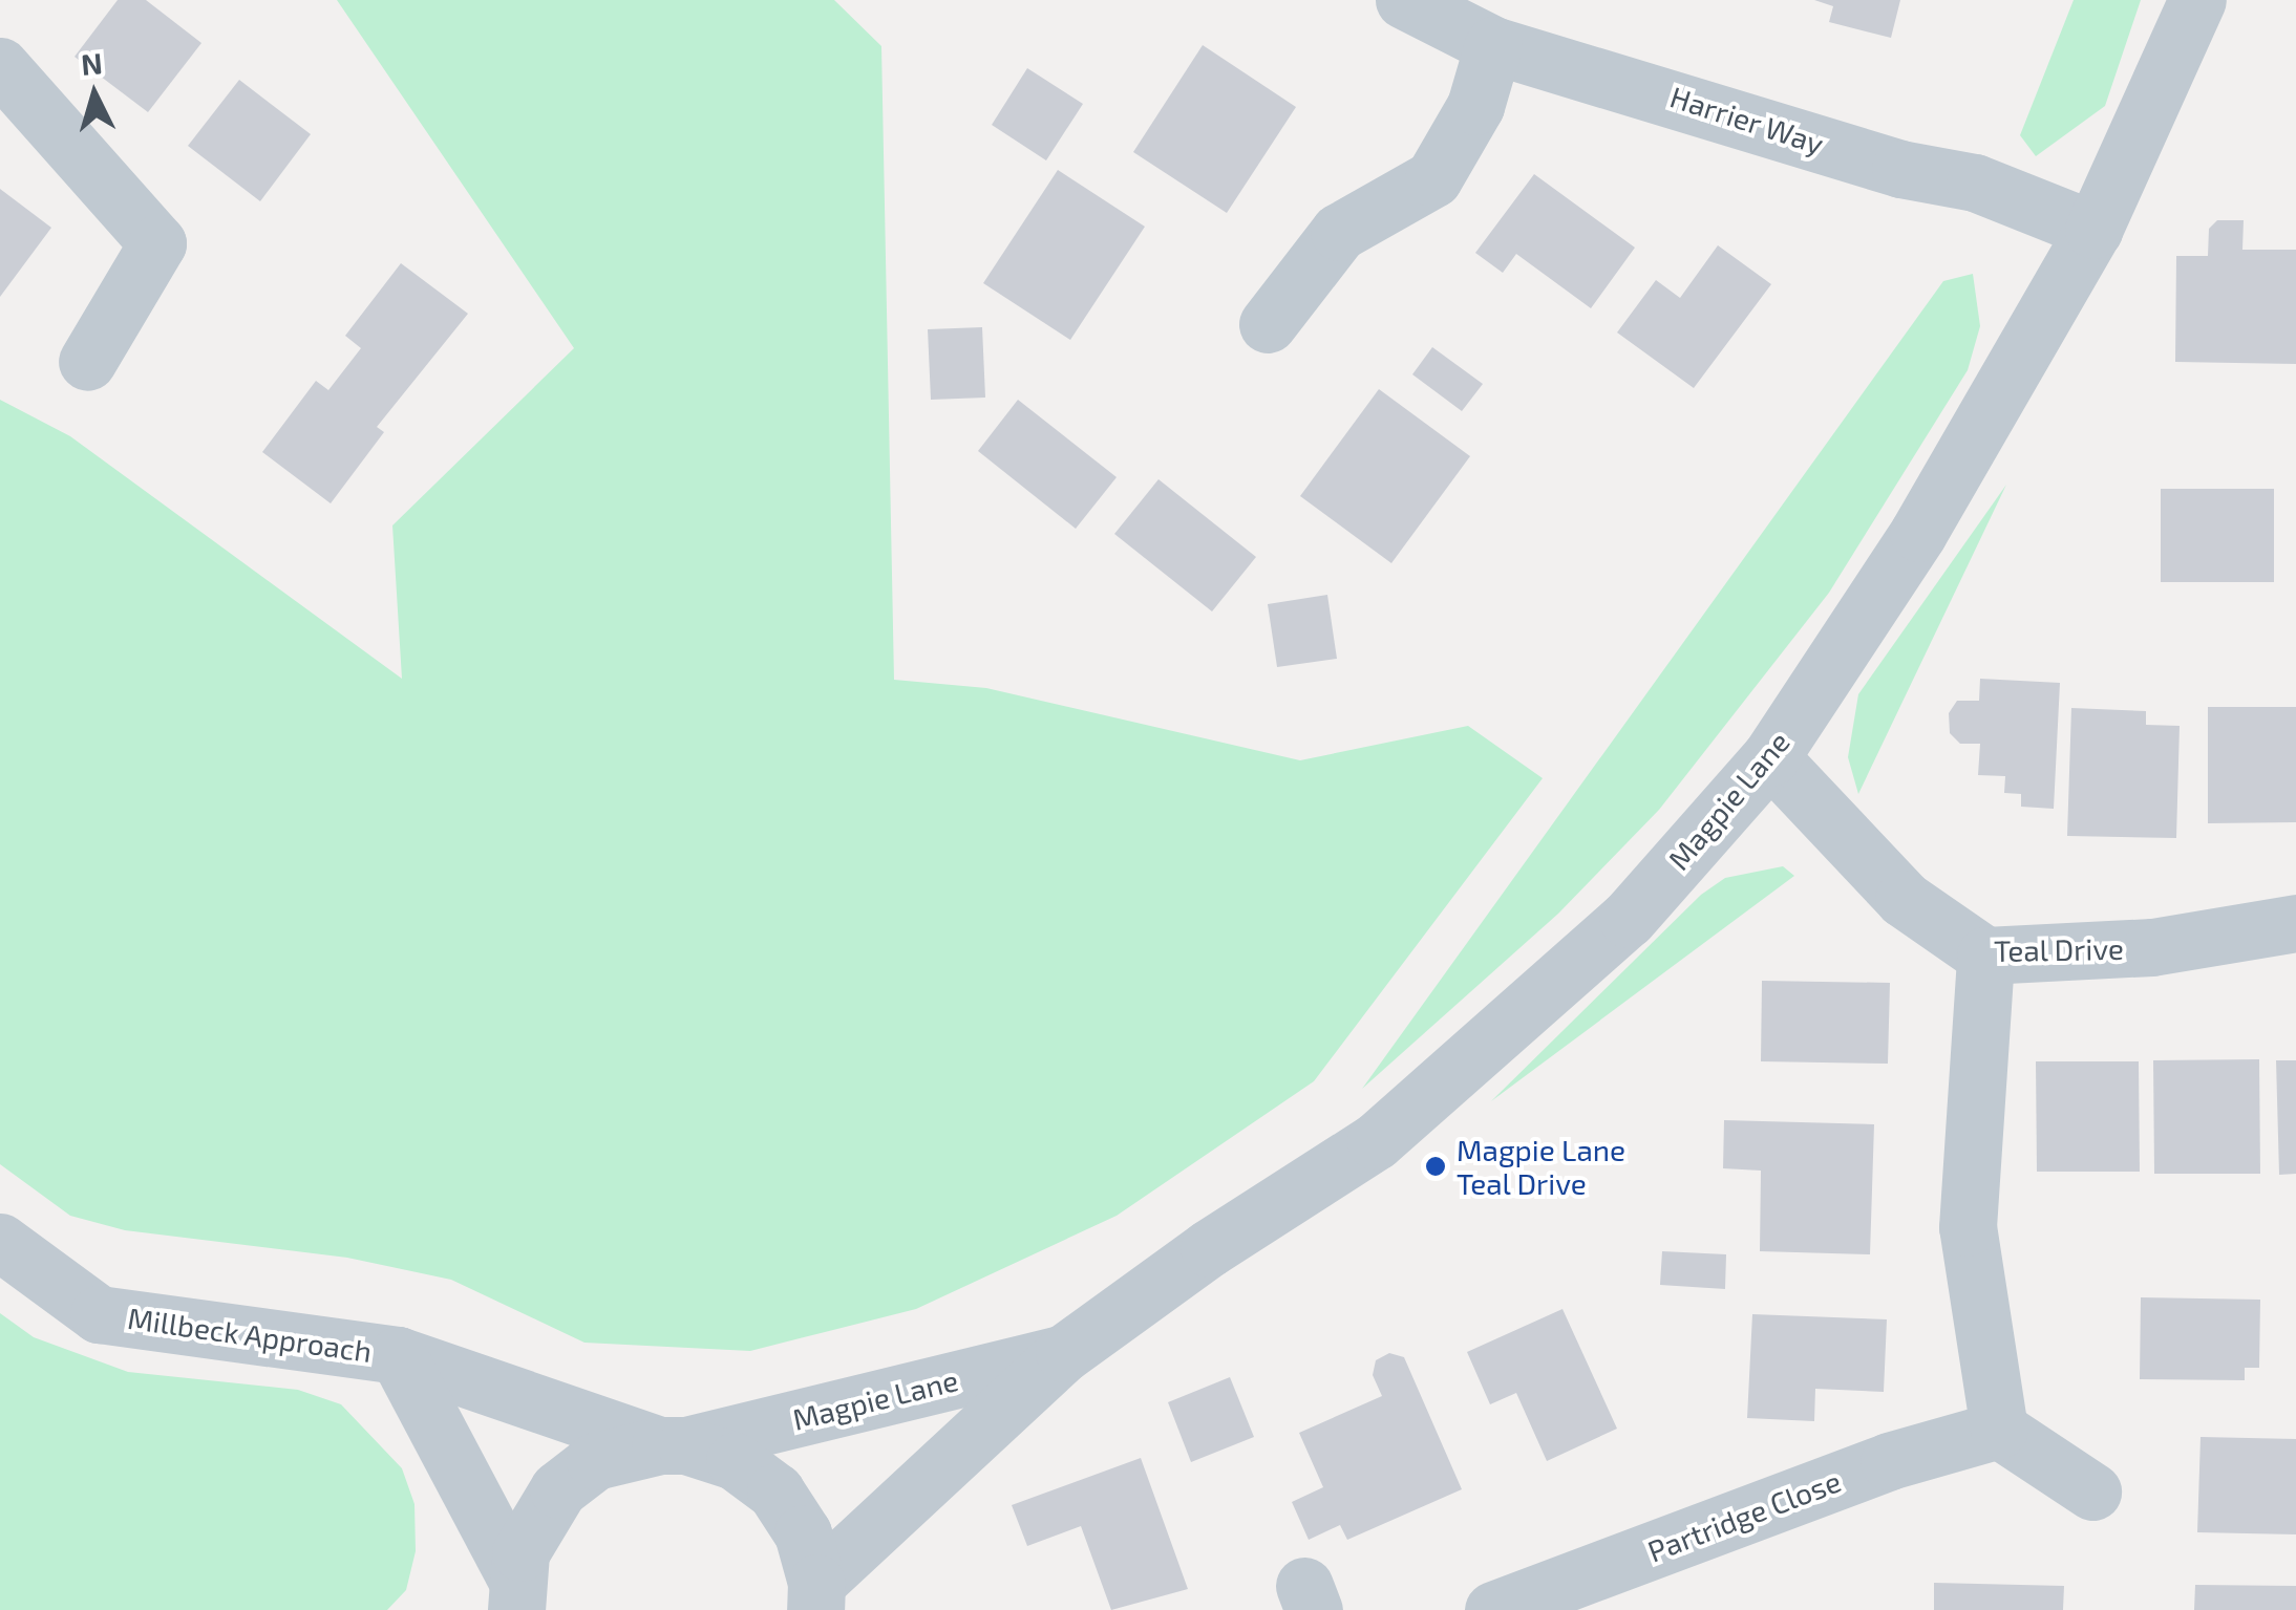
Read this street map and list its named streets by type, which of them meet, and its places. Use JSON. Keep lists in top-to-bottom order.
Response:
{
  "streets": {
    "street": [
      "Harrier Way",
      "Magpie Lane",
      "Teal Drive",
      "Millbeck Approach",
      "Partridge Close"
    ]
  },
  "crossings": [
    ["Harrier Way", "Magpie Lane"],
    ["Magpie Lane", "Teal Drive"],
    ["Magpie Lane", "Millbeck Approach"]
  ],
  "places": ["Magpie Lane Teal Drive"],
  "north": "top"
}
